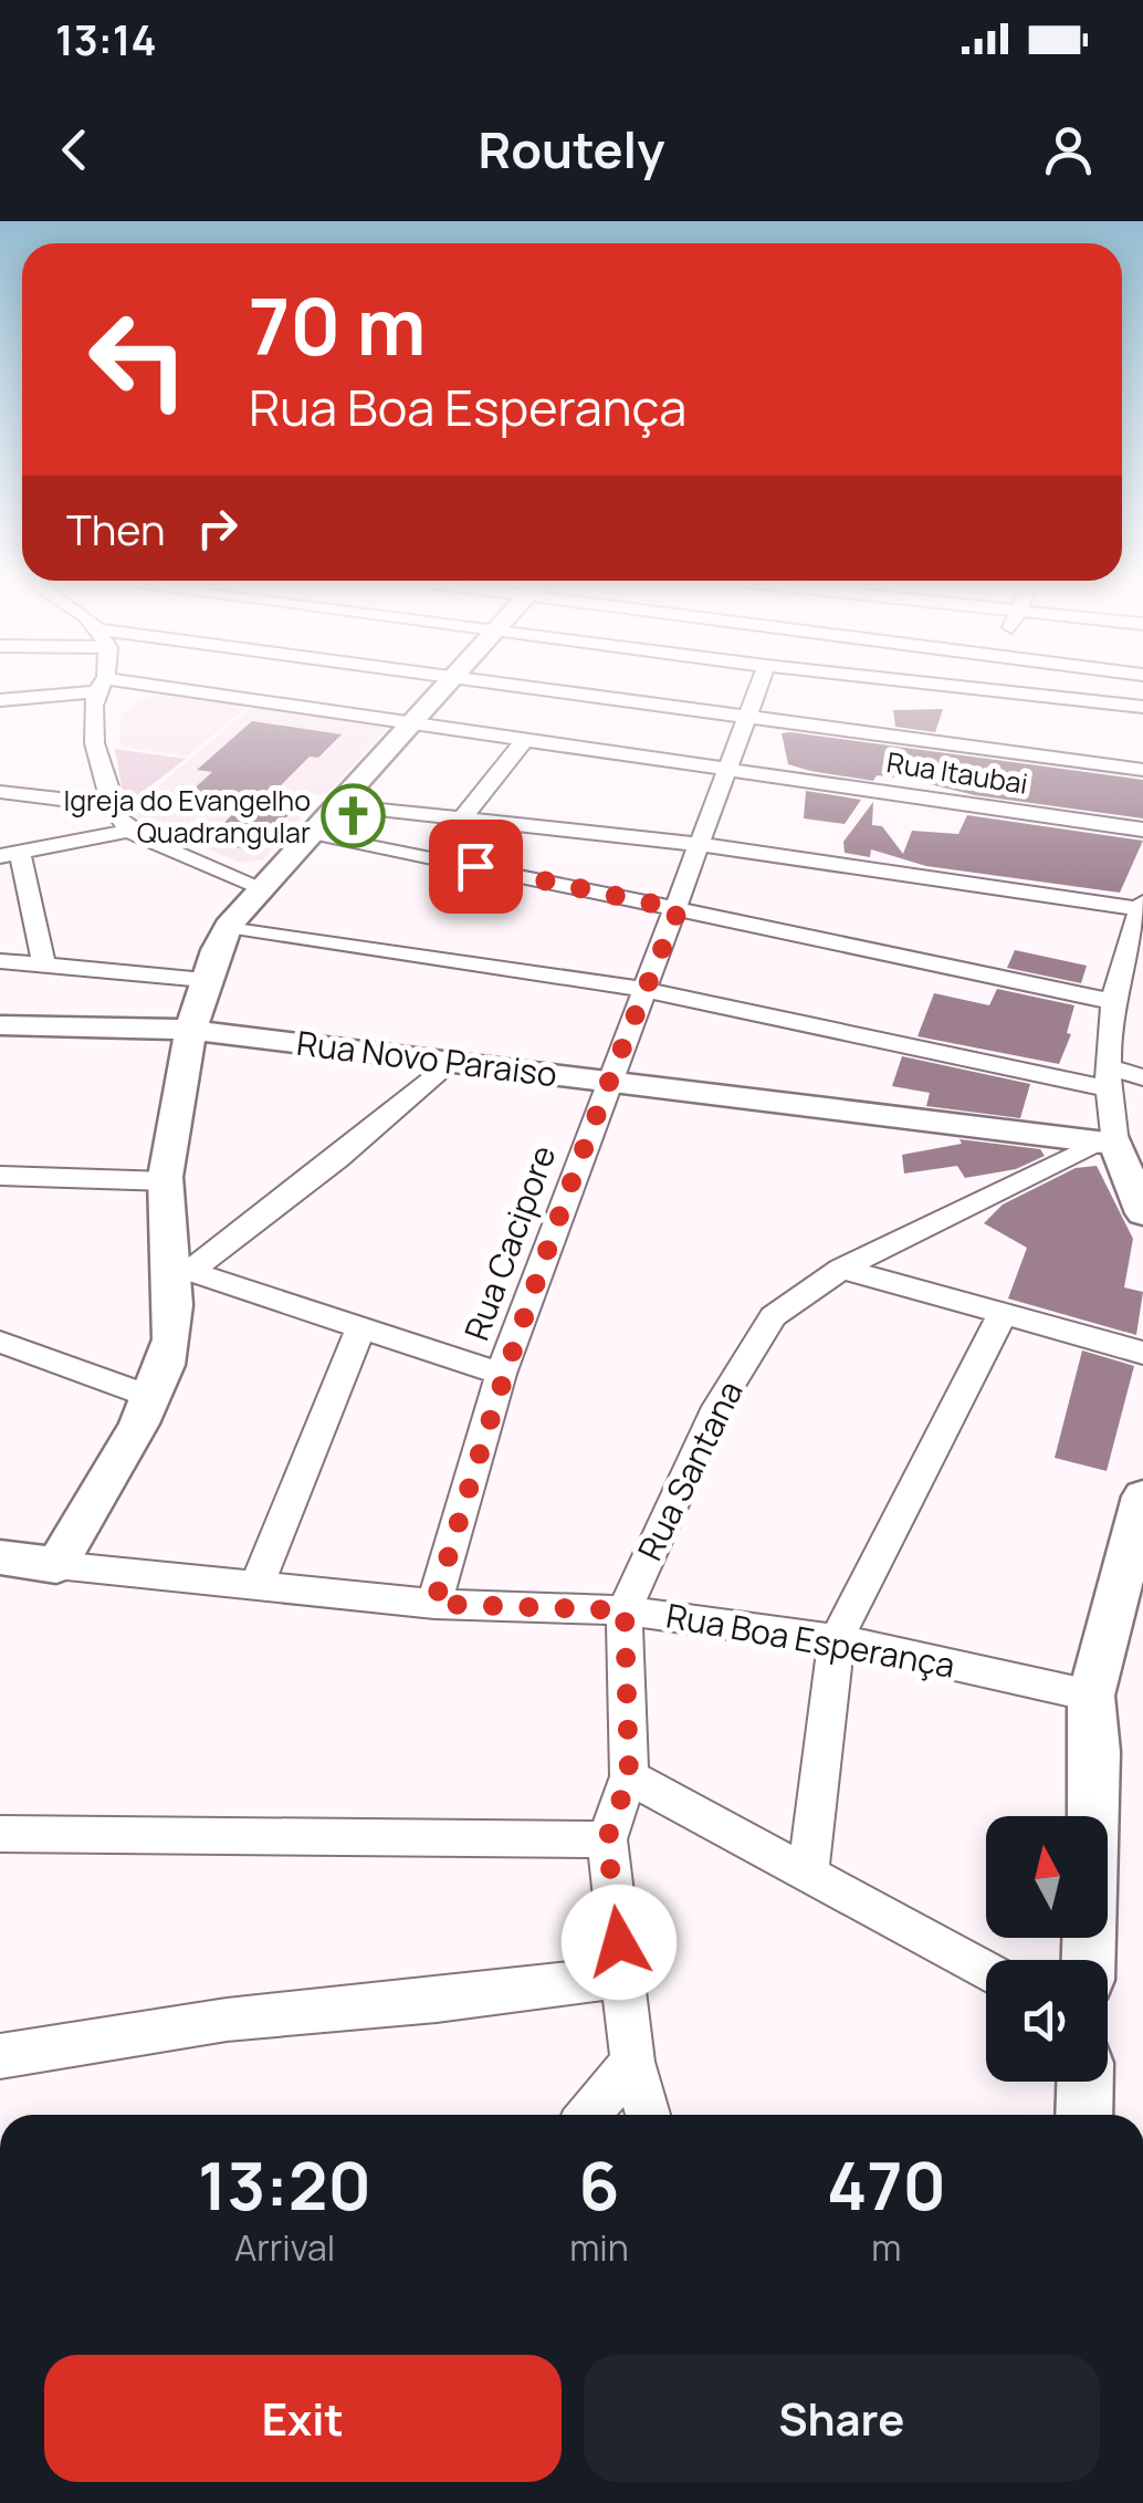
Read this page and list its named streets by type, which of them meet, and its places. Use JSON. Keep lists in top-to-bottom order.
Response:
{
  "streets": {
    "street": [
      "Rua Itaubai",
      "Rua Novo Paraiso",
      "Rua Cacipore",
      "Rua Santana",
      "Rua Boa Esperança"
    ]
  },
  "crossings": [
    ["Rua Itaubai", "Rua Cacipore"],
    ["Rua Novo Paraiso", "Rua Cacipore"],
    ["Rua Novo Paraiso", "Rua Santana"],
    ["Rua Cacipore", "Rua Boa Esperança"],
    ["Rua Santana", "Rua Boa Esperança"]
  ],
  "places": {
    "church": ["Igreja do Evangelho Quadrangular"]
  },
  "north": "top",
  "page": {
    "status": "13:14",
    "header": "Routely",
    "turn": ["70 m", "Rua Boa Esperança"],
    "then": "Then",
    "eta": [
      "13:20",
      "Arrival",
      "6",
      "min",
      "470",
      "m"
    ],
    "buttons": ["Exit", "Share"]
  }
}
